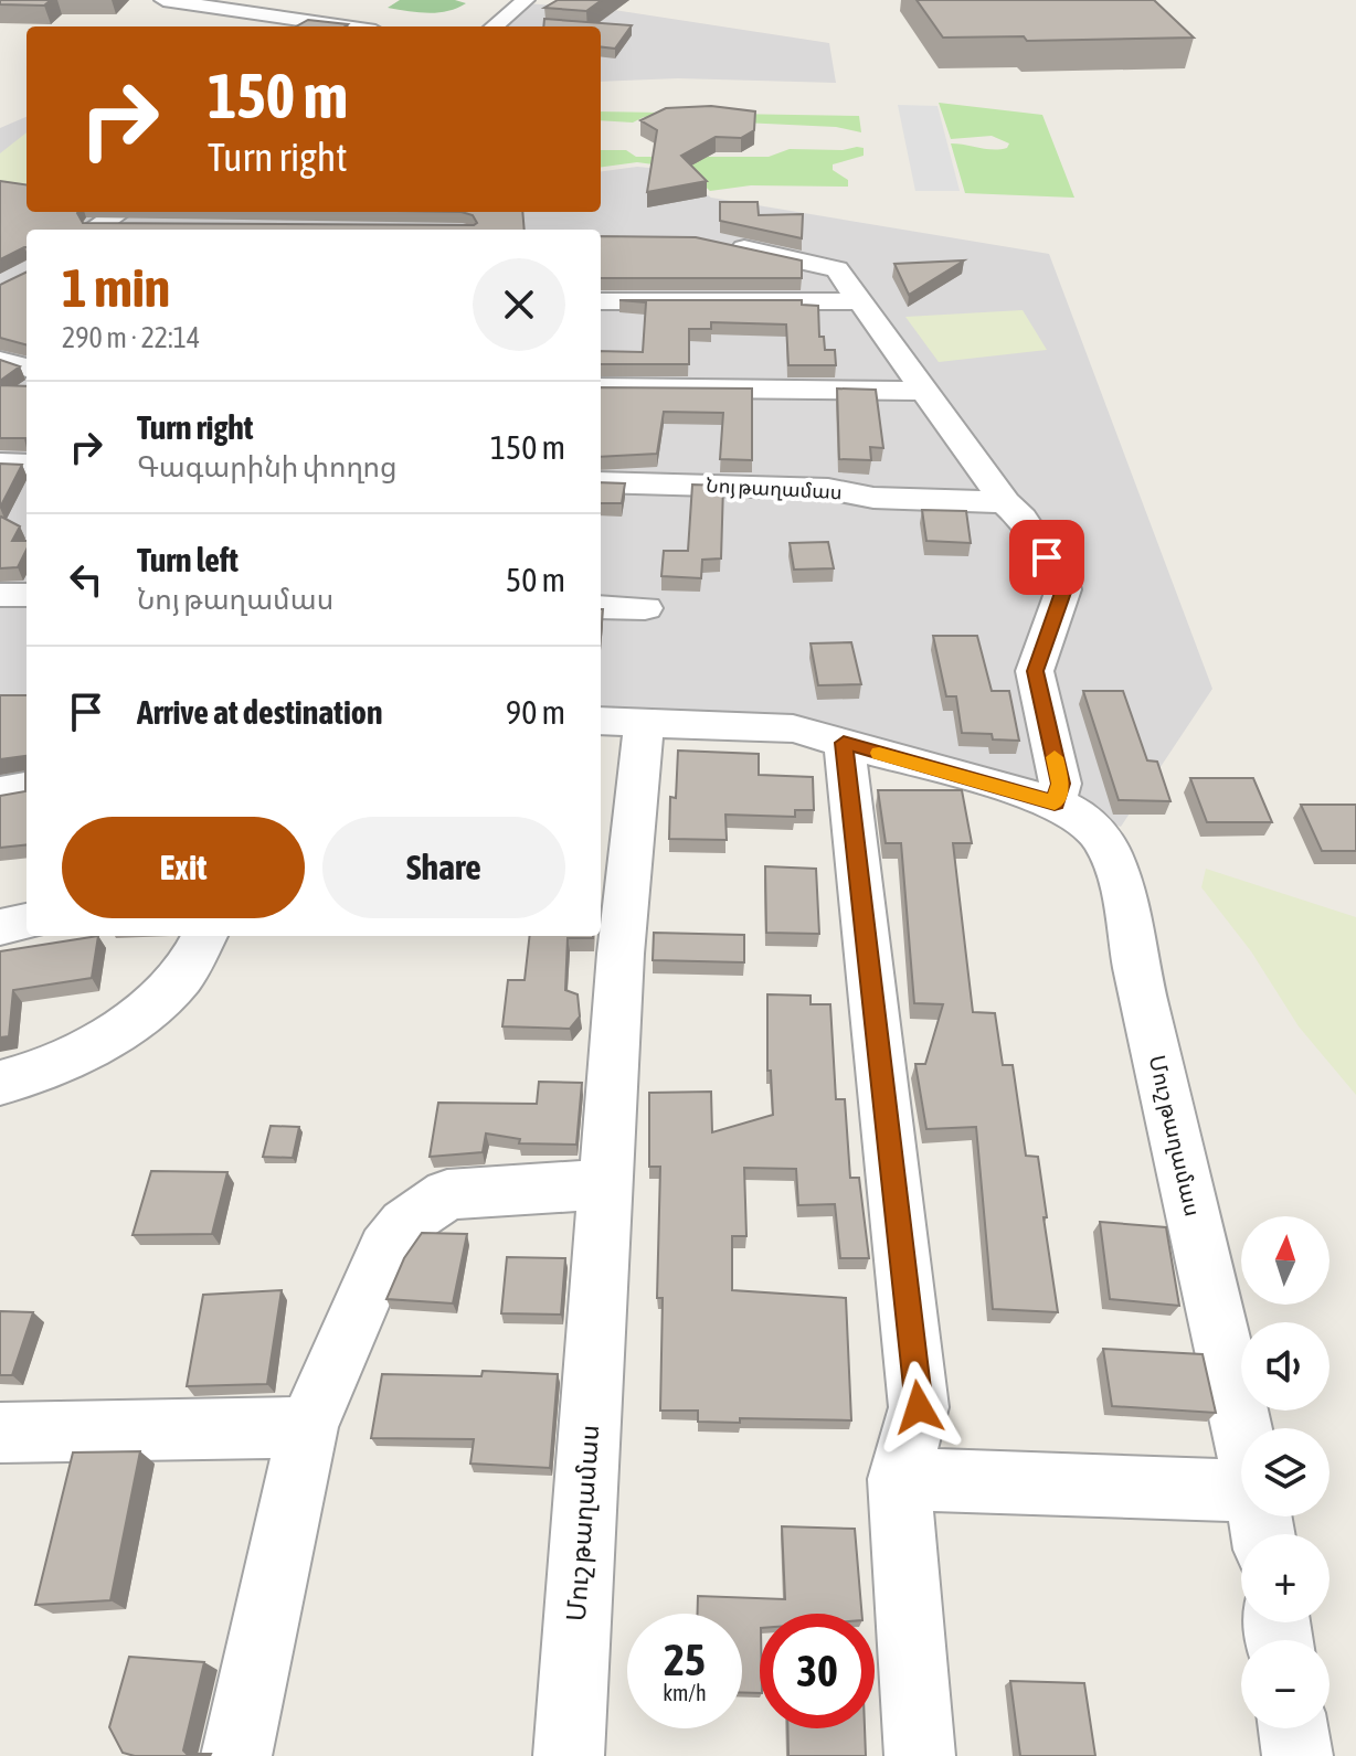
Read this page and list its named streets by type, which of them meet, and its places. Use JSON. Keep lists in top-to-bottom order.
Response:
{
  "streets": {
    "street": ["Նոյ թաղամաս", "Մուշ թաղամաս"]
  },
  "north": "top",
  "page": {
    "turn": ["150 m", "Turn right"],
    "heading": ["1 min", "290 m · 22:14"],
    "list": [
      {
        "name": "Turn right",
        "note": "Գագարինի փողոց",
        "value": "150 m"
      },
      {
        "name": "Turn left",
        "note": "Նոյ թաղամաս",
        "value": "50 m"
      },
      {
        "name": "Arrive at destination",
        "value": "90 m"
      }
    ],
    "buttons": ["Exit", "Share"],
    "map_buttons": ["+", "−"],
    "speed": "25 km/h",
    "limit": "30"
  }
}
